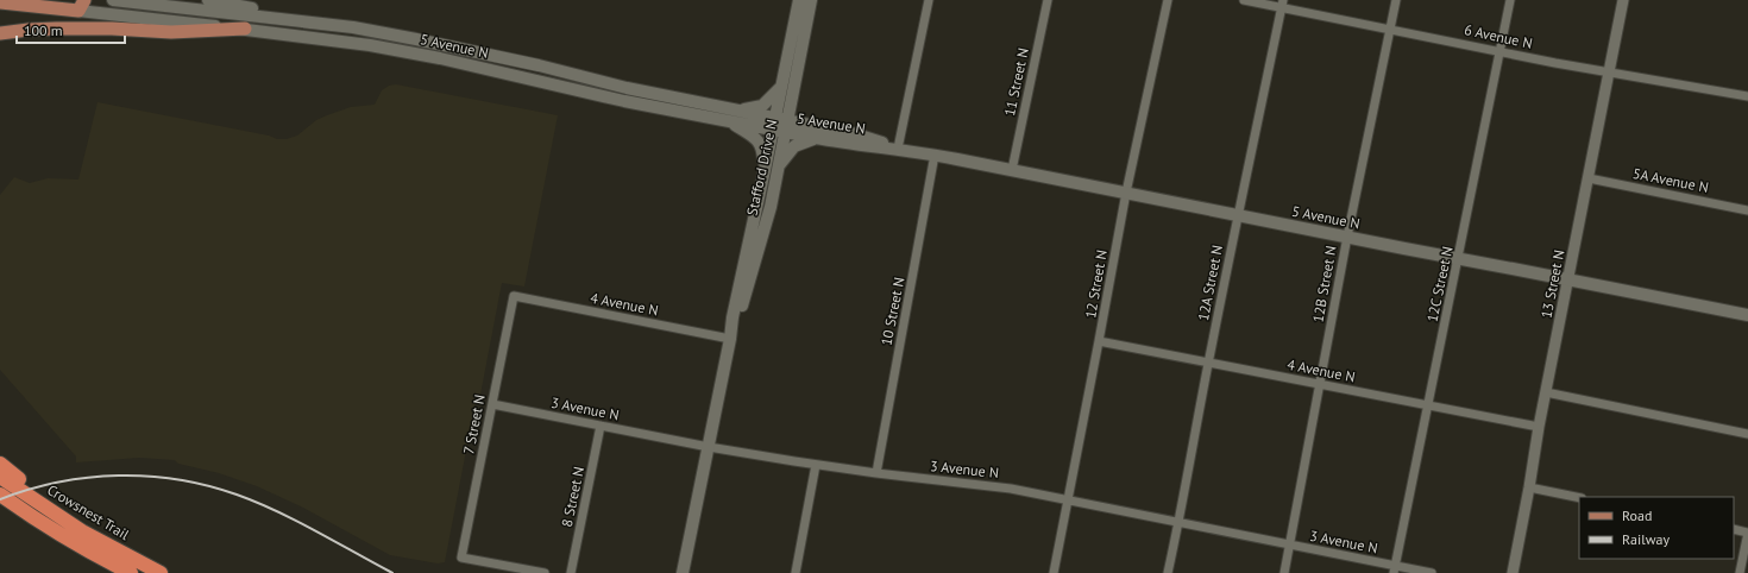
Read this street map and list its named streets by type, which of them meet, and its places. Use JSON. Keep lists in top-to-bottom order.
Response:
{
  "streets": {
    "highway": ["Crowsnest Trail"],
    "main road": ["5 Avenue N", "Stafford Drive N"],
    "street": [
      "6 Avenue N",
      "11 Street N",
      "5A Avenue N",
      "12A Street N",
      "12 Street N",
      "12B Street N",
      "12C Street N",
      "13 Street N",
      "4 Avenue N",
      "10 Street N",
      "3 Avenue N",
      "7 Street N",
      "8 Street N"
    ]
  },
  "crossings": [
    ["6 Avenue N", "12A Street N"],
    ["6 Avenue N", "12B Street N"],
    ["6 Avenue N", "12C Street N"],
    ["6 Avenue N", "13 Street N"],
    ["5 Avenue N", "11 Street N"],
    ["5 Avenue N", "Stafford Drive N"],
    ["5 Avenue N", "12A Street N"],
    ["5 Avenue N", "12 Street N"],
    ["5 Avenue N", "12B Street N"],
    ["5 Avenue N", "12C Street N"],
    ["5 Avenue N", "13 Street N"],
    ["5 Avenue N", "10 Street N"],
    ["Stafford Drive N", "4 Avenue N"],
    ["Stafford Drive N", "3 Avenue N"],
    ["5A Avenue N", "13 Street N"],
    ["12A Street N", "4 Avenue N"],
    ["12A Street N", "3 Avenue N"],
    ["12 Street N", "4 Avenue N"],
    ["12 Street N", "3 Avenue N"],
    ["12B Street N", "4 Avenue N"],
    ["12B Street N", "3 Avenue N"],
    ["12C Street N", "4 Avenue N"],
    ["12C Street N", "3 Avenue N"],
    ["13 Street N", "4 Avenue N"],
    ["4 Avenue N", "7 Street N"],
    ["10 Street N", "3 Avenue N"],
    ["3 Avenue N", "7 Street N"],
    ["3 Avenue N", "8 Street N"]
  ],
  "legend": ["Road", "Railway"],
  "scale_bar": "100 m"
}
